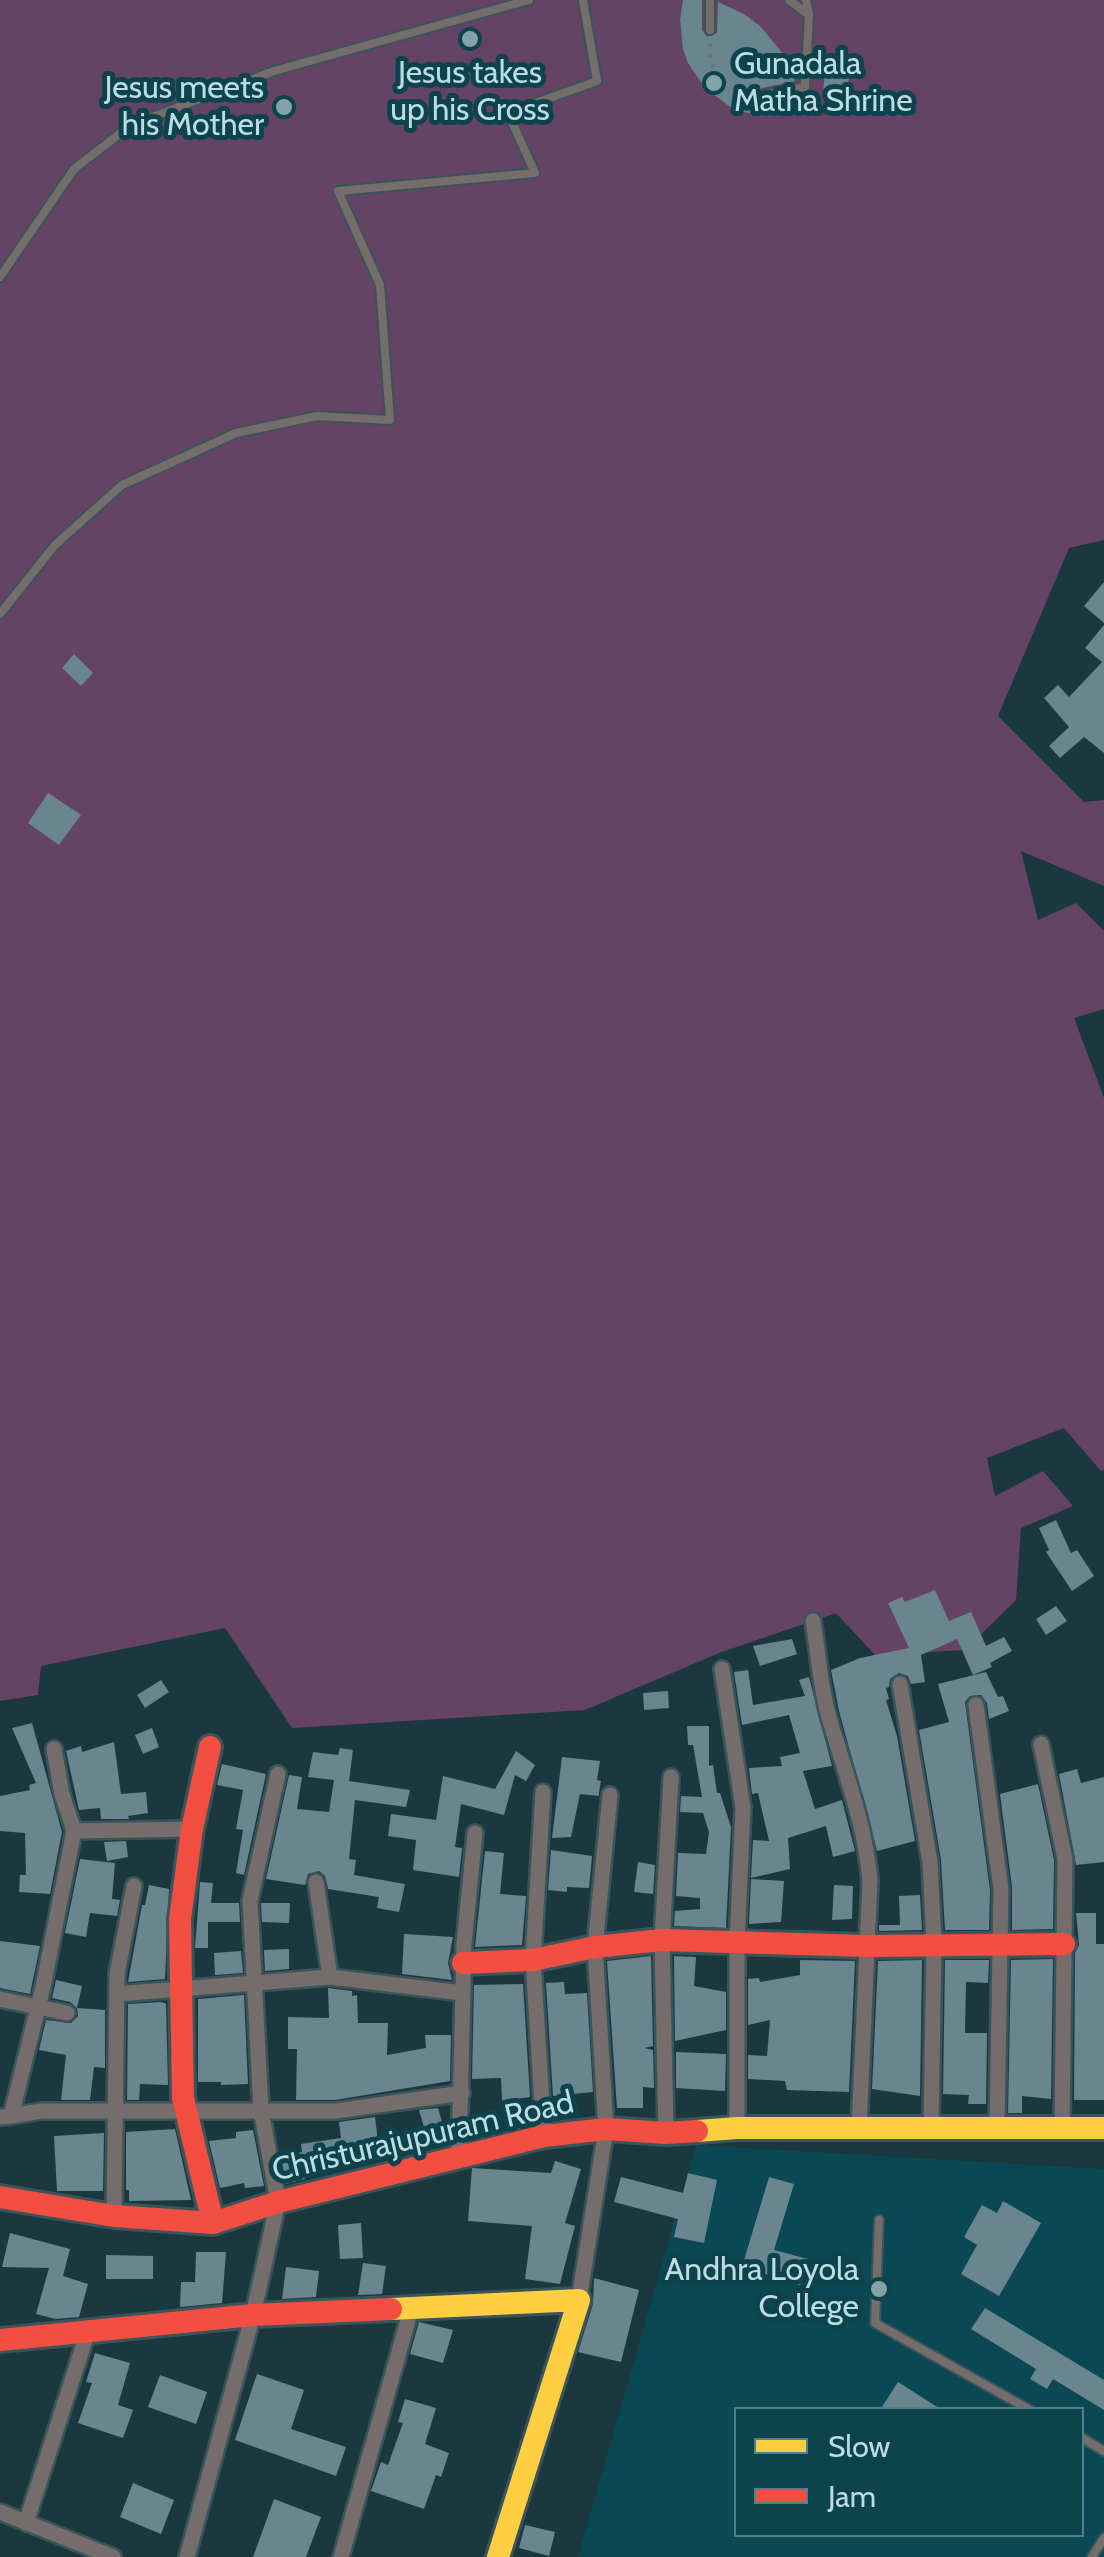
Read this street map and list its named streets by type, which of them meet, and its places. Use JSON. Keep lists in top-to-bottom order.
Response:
{
  "streets": {
    "street": ["Christurajupuram Road"]
  },
  "places": [
    "Jesus takes up his Cross",
    "Gunadala Matha Shrine",
    "Jesus meets his Mother",
    "Andhra Loyola College"
  ],
  "legend": ["Slow", "Jam"]
}
